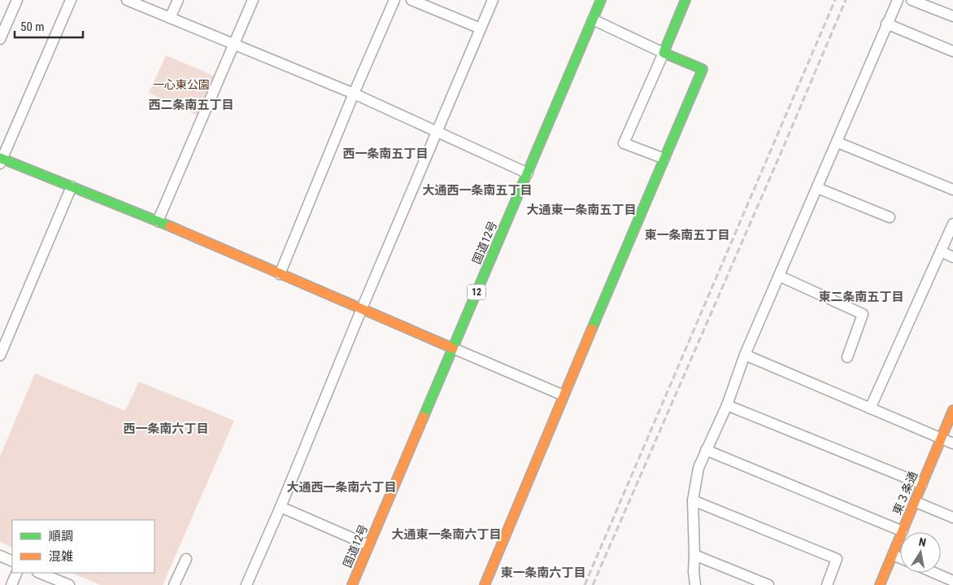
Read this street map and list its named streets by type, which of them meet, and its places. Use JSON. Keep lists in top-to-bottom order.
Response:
{
  "streets": {
    "main road": ["国道12号", "12", "東３条通"]
  },
  "districts": [
    "西二条南五丁目",
    "西一条南五丁目",
    "大通西一条南五丁目",
    "大通東一条南五丁目",
    "東一条南五丁目",
    "東二条南五丁目",
    "西一条南六丁目",
    "大通西一条南六丁目",
    "大通東一条南六丁目",
    "東一条南六丁目"
  ],
  "parks": ["一心東公園"],
  "legend": ["順調", "混雑"],
  "scale_bar": "50 m",
  "north": "top"
}
